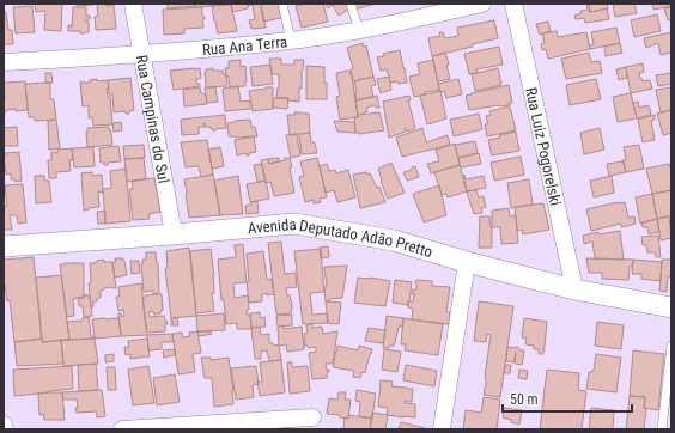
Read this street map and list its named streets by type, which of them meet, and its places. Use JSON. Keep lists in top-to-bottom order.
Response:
{
  "streets": {
    "street": [
      "Rua Ana Terra",
      "Rua Campinas do Sul",
      "Rua Luiz Pogorelski",
      "Avenida Deputado Adão Pretto"
    ]
  },
  "crossings": [
    ["Rua Ana Terra", "Rua Campinas do Sul"],
    ["Rua Campinas do Sul", "Avenida Deputado Adão Pretto"],
    ["Rua Luiz Pogorelski", "Avenida Deputado Adão Pretto"]
  ],
  "scale_bar": "50 m"
}
